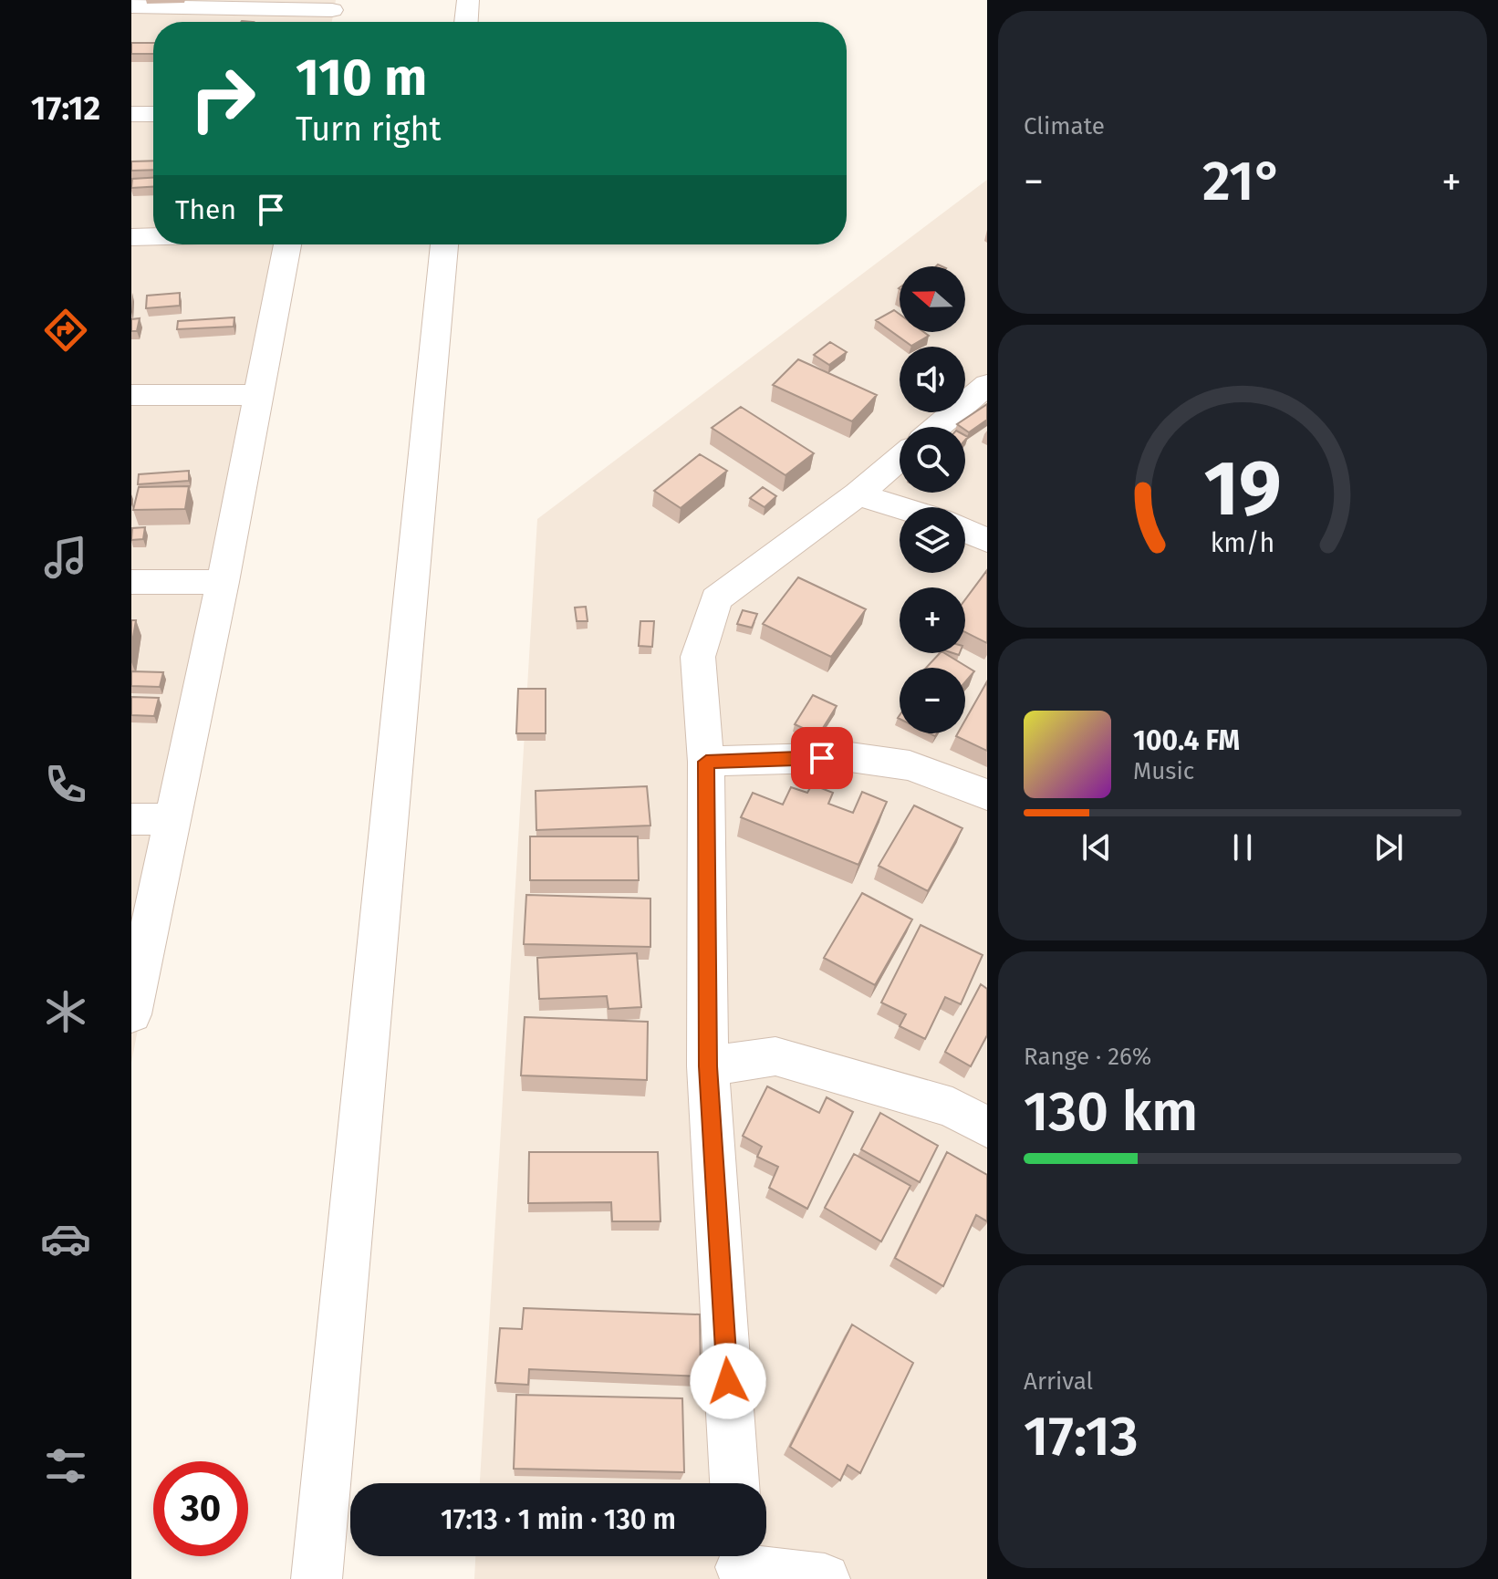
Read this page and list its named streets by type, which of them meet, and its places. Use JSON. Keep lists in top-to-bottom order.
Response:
{
  "north": "left",
  "page": {
    "tabs": "17:12",
    "tile": [
      "Climate",
      ["Range · 26%", "130 km"],
      ["Arrival", "17:13"]
    ],
    "turn": ["110 m", "Turn right"],
    "heat": ["−", "21°", "+"],
    "then": "Then",
    "map_buttons": ["+", "−"],
    "song": ["100.4 FM", "Music"],
    "limit": "30",
    "trip": "17:13 · 1 min · 130 m",
    "gauge": ["19", "km/h"]
  }
}
